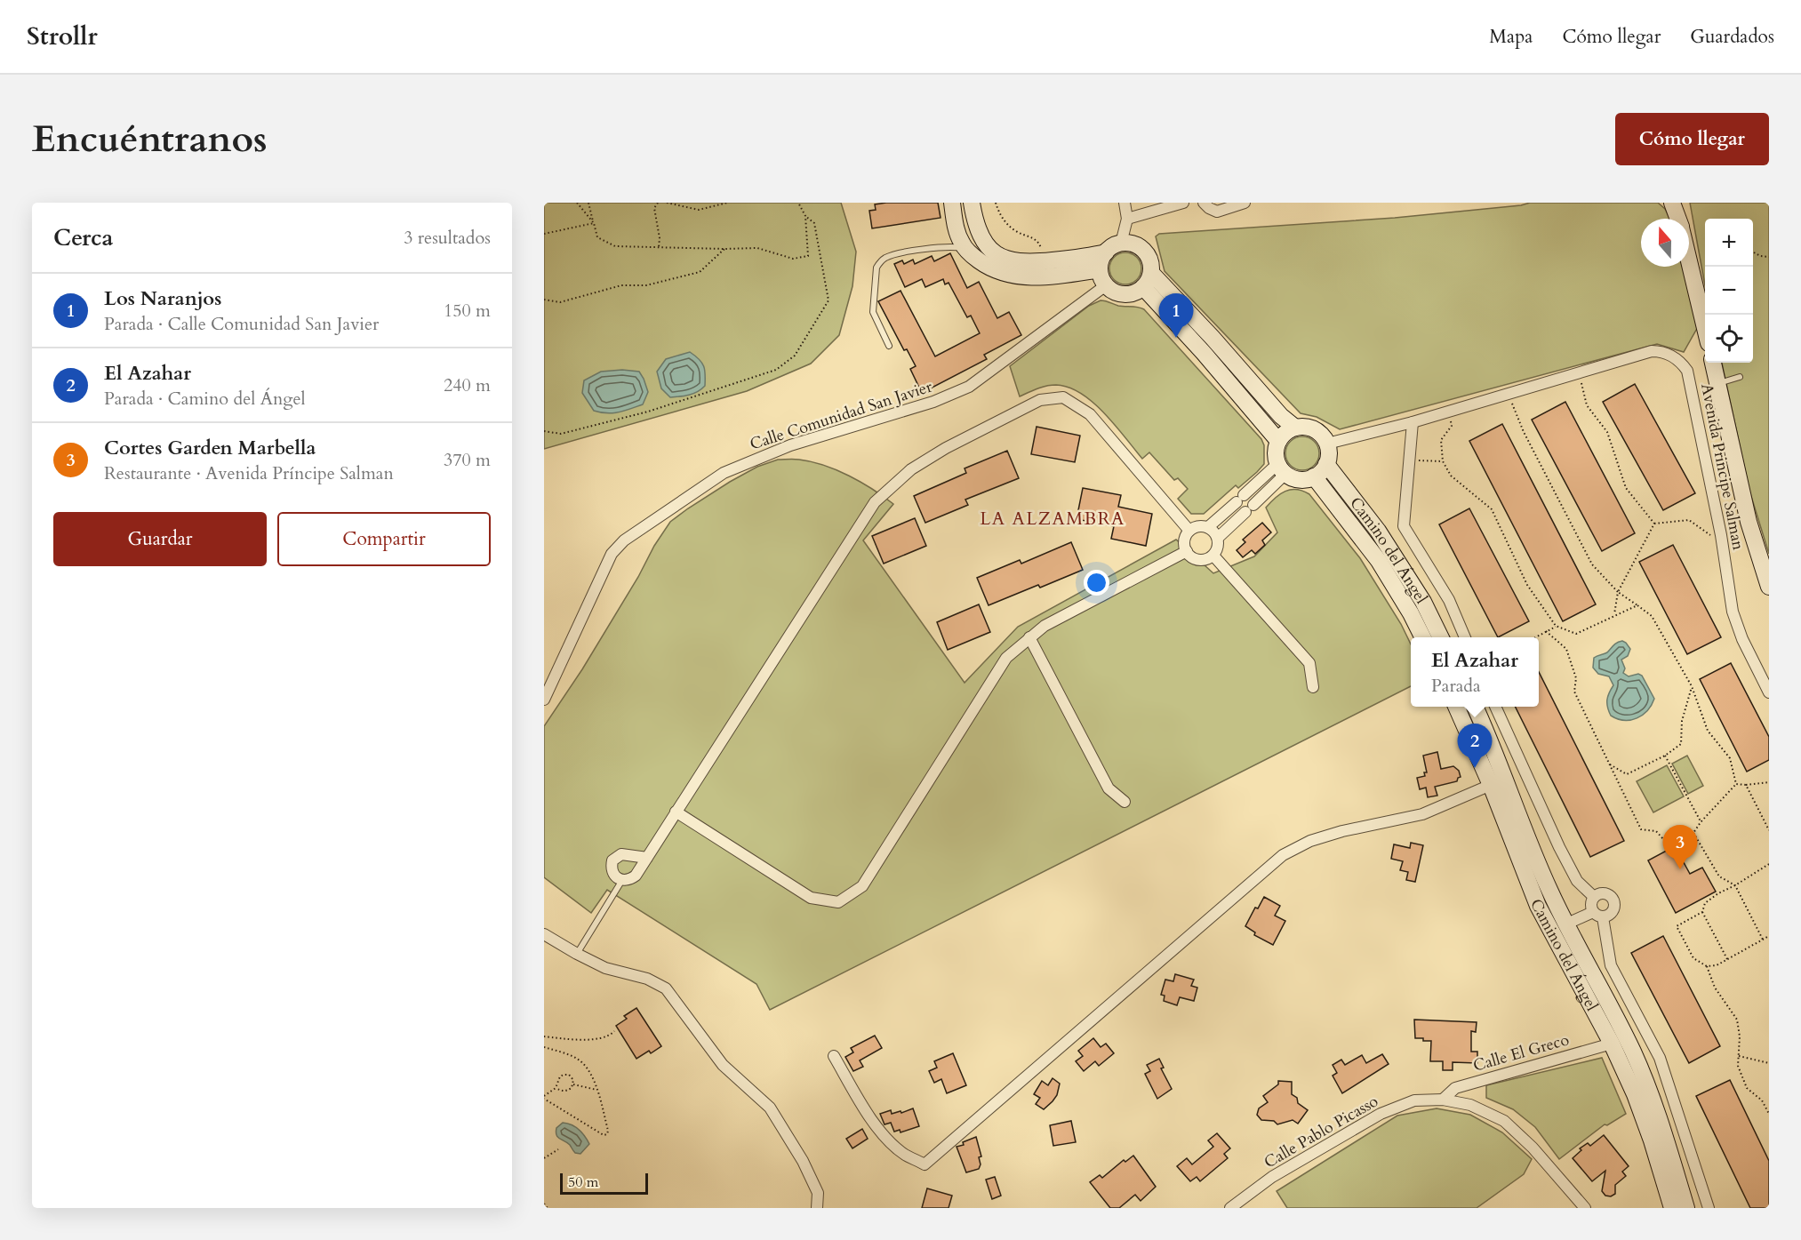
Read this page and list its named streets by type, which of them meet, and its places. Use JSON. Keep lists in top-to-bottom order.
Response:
{
  "streets": {
    "street": [
      "Calle Comunidad San Javier",
      "Avenida Principe Salman",
      "Camino del Ángel",
      "Calle El Greco",
      "Calle Pablo Picasso"
    ]
  },
  "crossings": [
    ["Avenida Principe Salman", "Camino del Ángel"],
    ["Camino del Ángel", "Calle El Greco"],
    ["Calle El Greco", "Calle Pablo Picasso"]
  ],
  "districts": ["LA ALZAMBRA"],
  "scale_bar": "50 m",
  "north": "top",
  "page": {
    "header": "Strollr",
    "nav": ["Mapa", "Cómo llegar", "Guardados"],
    "buttons": [
      "Cómo llegar",
      ["Guardar", "Compartir"]
    ],
    "title": "Encuéntranos",
    "heading": ["Cerca", "3 resultados"],
    "map_buttons": ["+", "−"],
    "list": [
      {
        "mark": "1",
        "name": "Los Naranjos",
        "note": "Parada · Calle Comunidad San Javier",
        "value": "150 m"
      },
      {
        "mark": "2",
        "name": "El Azahar",
        "note": "Parada · Camino del Ángel",
        "value": "240 m"
      },
      {
        "mark": "3",
        "name": "Cortes Garden Marbella",
        "note": "Restaurante · Avenida Príncipe Salman",
        "value": "370 m"
      }
    ],
    "pins": ["1", "2", "3"],
    "popup": ["El Azahar", "Parada"],
    "scale": "50 m"
  }
}
